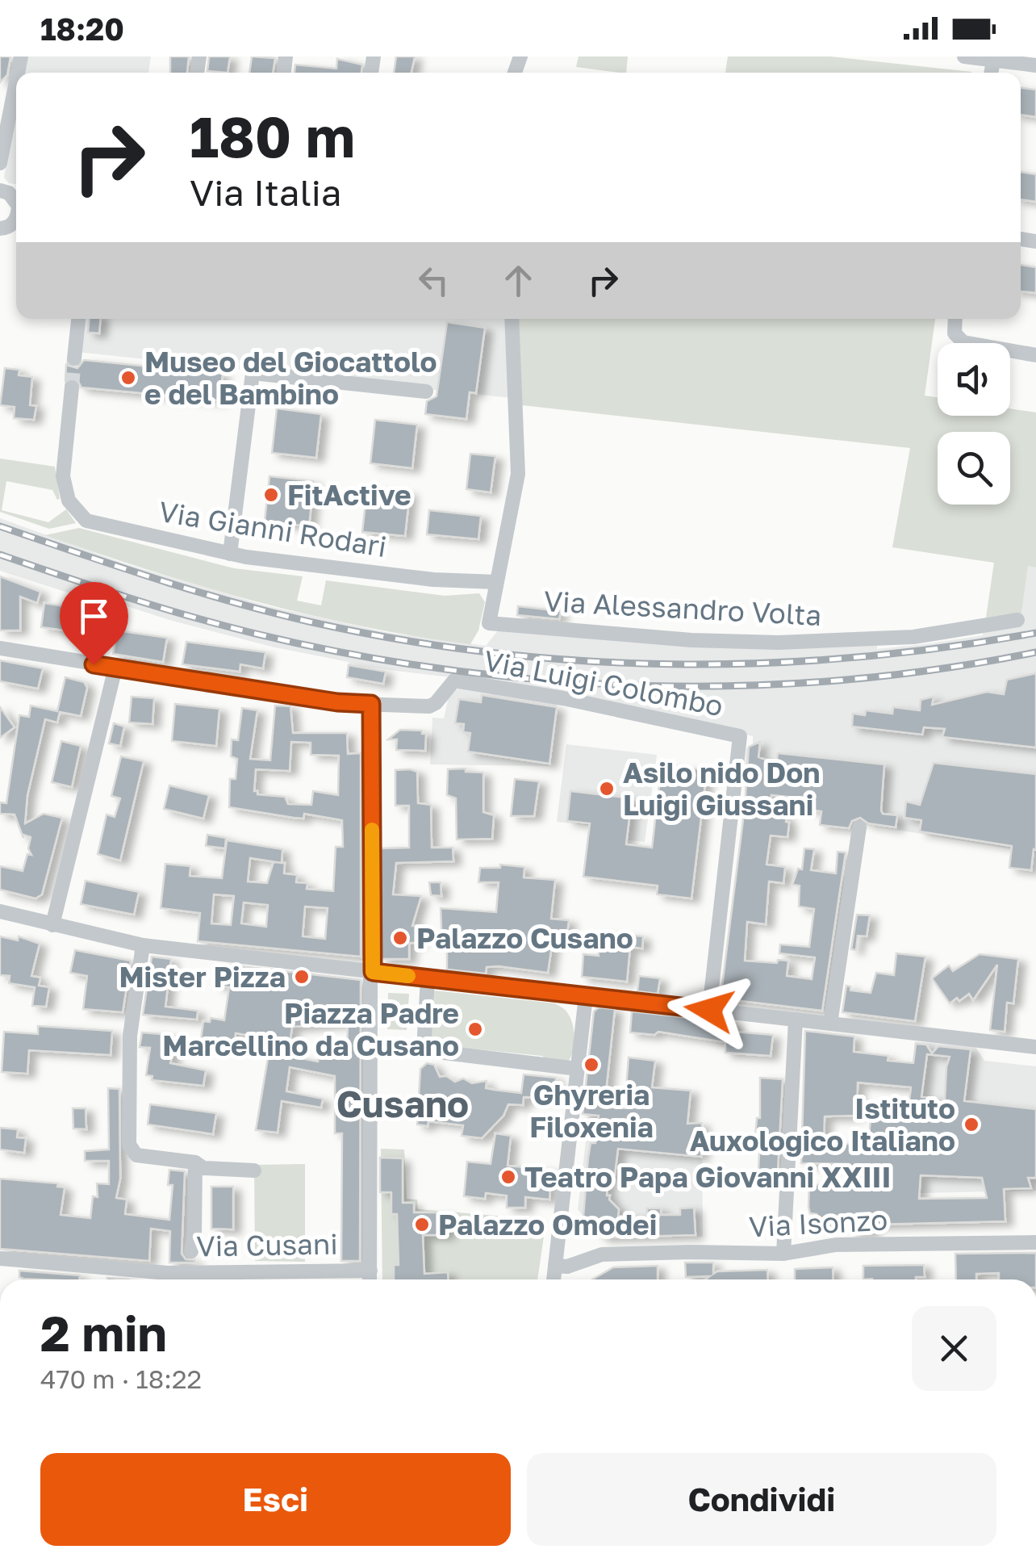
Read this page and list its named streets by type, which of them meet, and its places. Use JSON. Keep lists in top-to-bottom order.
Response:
{
  "streets": {
    "street": [
      "Via Gianni Rodari",
      "Via Alessandro Volta",
      "Via Luigi Colombo",
      "Via Isonzo",
      "Via Cusani"
    ]
  },
  "crossings": [
    ["Via Gianni Rodari", "Via Alessandro Volta"]
  ],
  "districts": ["Cusano"],
  "places": [
    "Museo del Giocattolo e del Bambino",
    "FitActive",
    "Asilo nido Don Luigi Giussani",
    "Palazzo Cusano",
    "Mister Pizza",
    "Piazza Padre Marcellino da Cusano",
    "Ghyreria Filoxenia",
    "Istituto Auxologico Italiano",
    "Teatro Papa Giovanni XXIII",
    "Palazzo Omodei"
  ],
  "page": {
    "status": "18:20",
    "turn": ["180 m", "Via Italia"],
    "heading": ["2 min", "470 m · 18:22"],
    "buttons": ["Esci", "Condividi"]
  }
}
